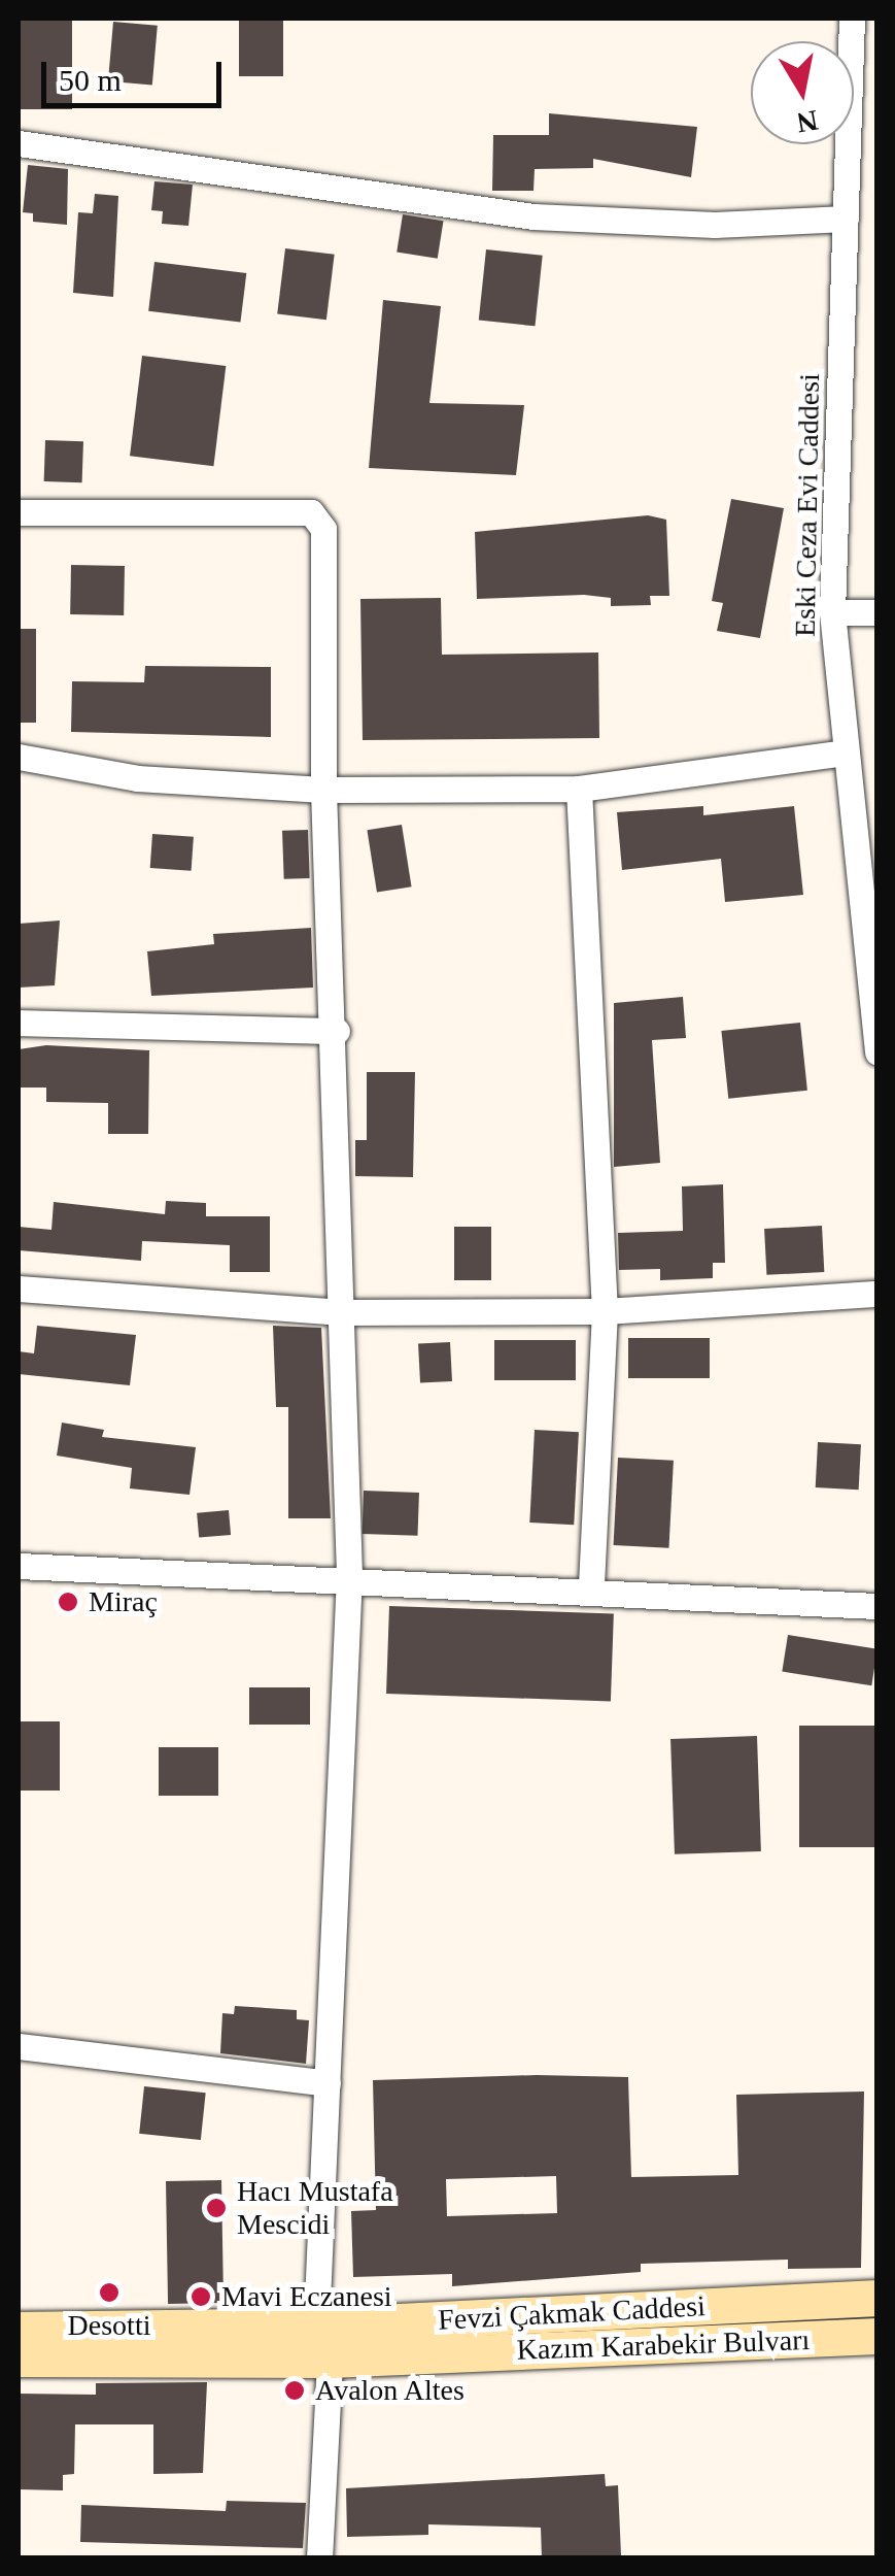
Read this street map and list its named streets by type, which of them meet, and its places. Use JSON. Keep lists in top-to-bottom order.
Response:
{
  "streets": {
    "main road": ["Fevzi Çakmak Caddesi", "Kazım Karabekir Bulvarı"],
    "street": ["Eski Ceza Evi Caddesi"]
  },
  "places": [
    "Miraç",
    "Hacı Mustafa Mescidi",
    "Desotti",
    "Mavi Eczanesi",
    "Avalon Altes"
  ],
  "scale_bar": "50 m",
  "north": "bottom"
}
